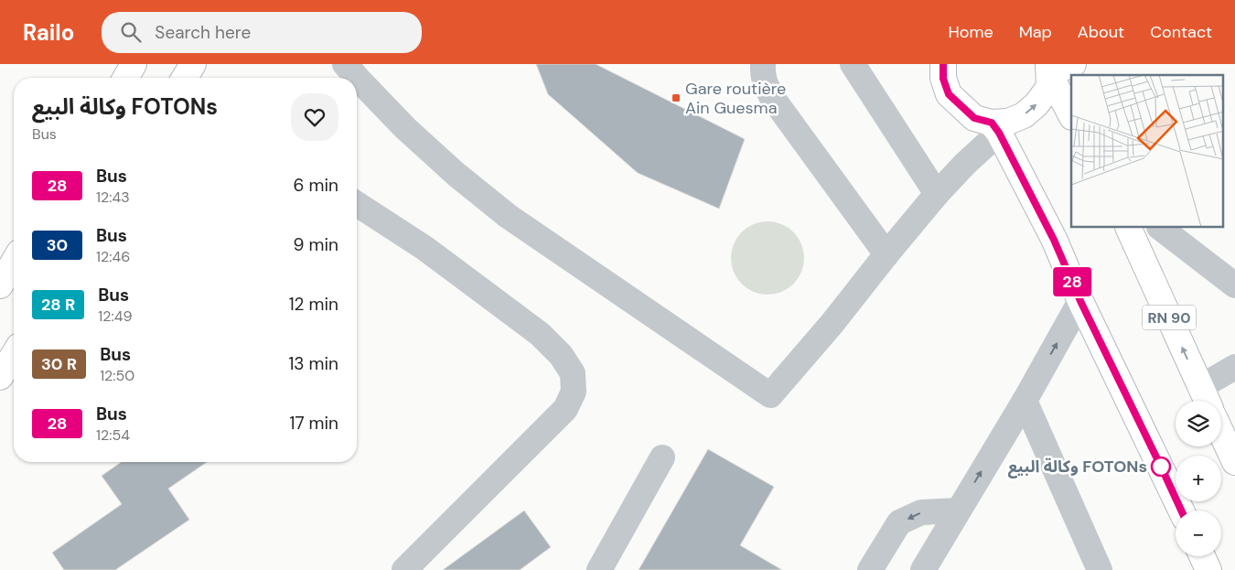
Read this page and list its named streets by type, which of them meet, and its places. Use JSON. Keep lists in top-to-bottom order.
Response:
{
  "streets": {
    "main road": ["RN 90"]
  },
  "places": {
    "transit": ["Gare routière Ain Guesma"],
    "other": ["وكالة البيع FOTONs"]
  },
  "lines": ["bus line 28"],
  "page": {
    "header": "Railo",
    "search": "Search here",
    "nav": [
      "Home",
      "Map",
      "About",
      "Contact"
    ],
    "on_map": "28",
    "heading": ["وكالة البيع FOTONs", "Bus"],
    "list": [
      {
        "mark": "28",
        "name": "Bus",
        "note": "12:43",
        "value": "6 min"
      },
      {
        "mark": "30",
        "name": "Bus",
        "note": "12:46",
        "value": "9 min"
      },
      {
        "mark": "28 R",
        "name": "Bus",
        "note": "12:49",
        "value": "12 min"
      },
      {
        "mark": "30 R",
        "name": "Bus",
        "note": "12:50",
        "value": "13 min"
      },
      {
        "mark": "28",
        "name": "Bus",
        "note": "12:54",
        "value": "17 min"
      }
    ],
    "map_buttons": ["+", "−"]
  }
}
